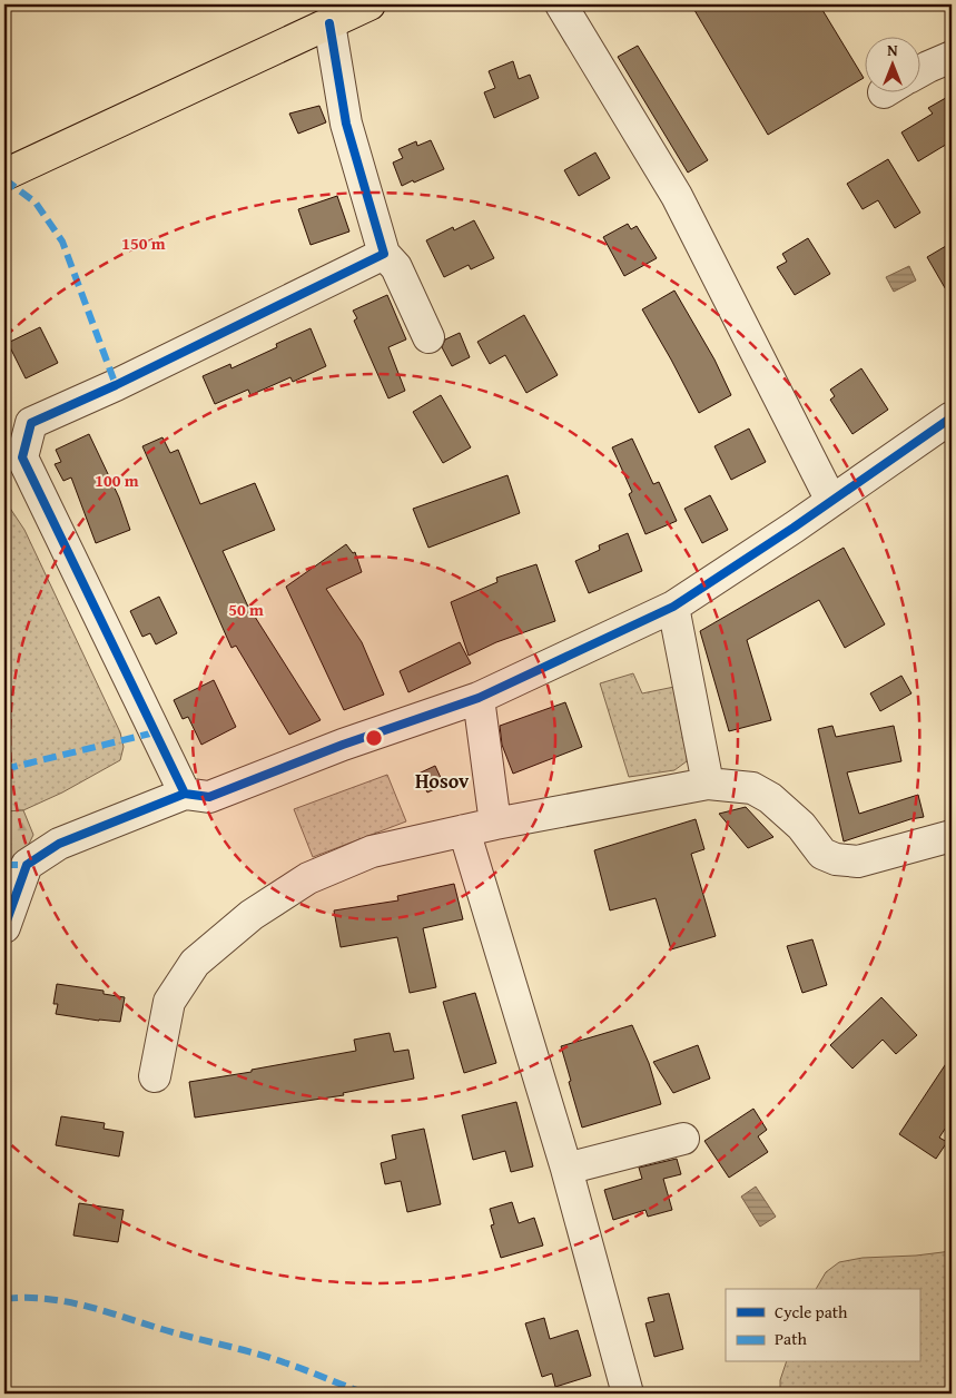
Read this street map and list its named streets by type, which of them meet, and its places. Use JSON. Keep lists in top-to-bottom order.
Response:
{
  "districts": ["Hosov"],
  "legend": ["Cycle path", "Path"],
  "north": "top",
  "rings": ["150 m", "100 m", "50 m"]
}
